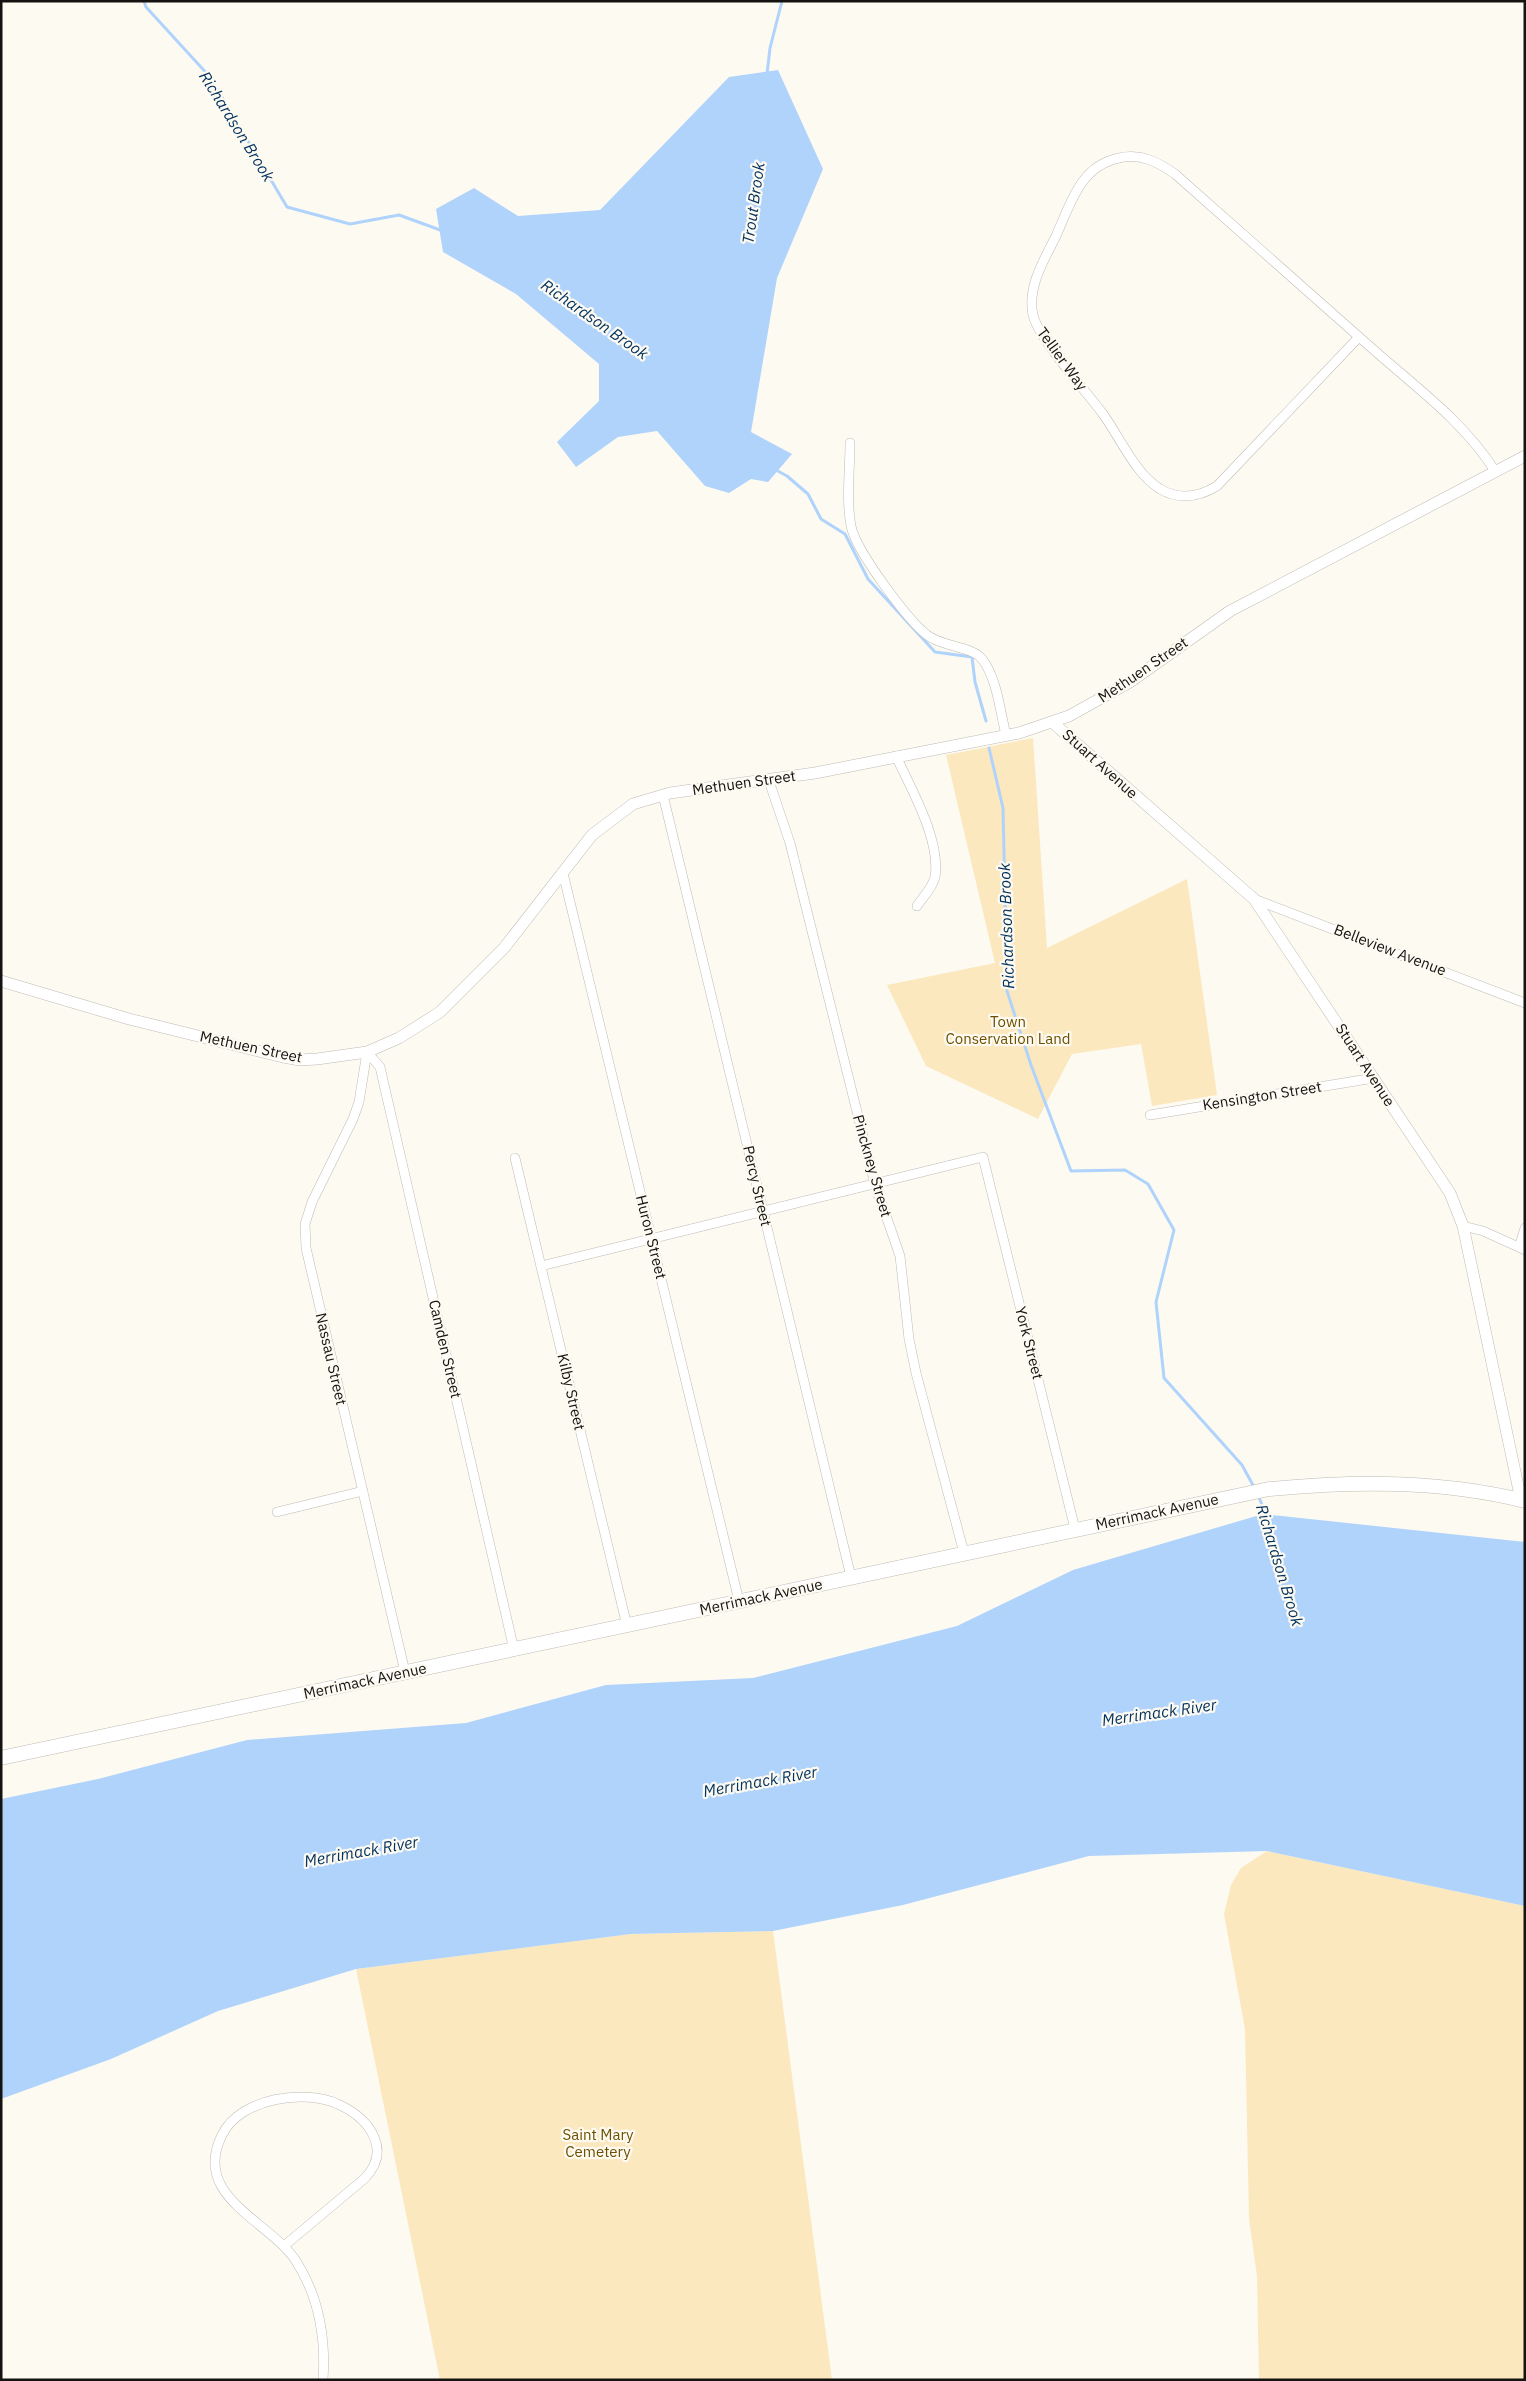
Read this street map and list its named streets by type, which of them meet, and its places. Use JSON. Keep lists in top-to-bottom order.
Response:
{
  "streets": {
    "main road": ["Merrimack Avenue"],
    "street": [
      "Tellier Way",
      "Methuen Street",
      "Stuart Avenue",
      "Belleview Avenue",
      "Kensington Street",
      "Pinckney Street",
      "Percy Street",
      "Huron Street",
      "York Street",
      "Camden Street",
      "Nassau Street",
      "Kilby Street"
    ]
  },
  "crossings": [
    ["Tellier Way", "Methuen Street"],
    ["Methuen Street", "Stuart Avenue"],
    ["Methuen Street", "Pinckney Street"],
    ["Methuen Street", "Percy Street"],
    ["Methuen Street", "Huron Street"],
    ["Methuen Street", "Camden Street"],
    ["Methuen Street", "Nassau Street"],
    ["Stuart Avenue", "Belleview Avenue"],
    ["Stuart Avenue", "Kensington Street"],
    ["Stuart Avenue", "Merrimack Avenue"],
    ["Pinckney Street", "York Street"],
    ["Pinckney Street", "Merrimack Avenue"],
    ["Percy Street", "Merrimack Avenue"],
    ["Huron Street", "Merrimack Avenue"],
    ["York Street", "Merrimack Avenue"],
    ["Camden Street", "Nassau Street"],
    ["Camden Street", "Merrimack Avenue"],
    ["Nassau Street", "Merrimack Avenue"],
    ["Kilby Street", "Merrimack Avenue"]
  ],
  "water": ["Richardson Brook", "Trout Brook", "Merrimack River"],
  "parks": ["Town Conservation Land", "Saint Mary Cemetery"]
}
